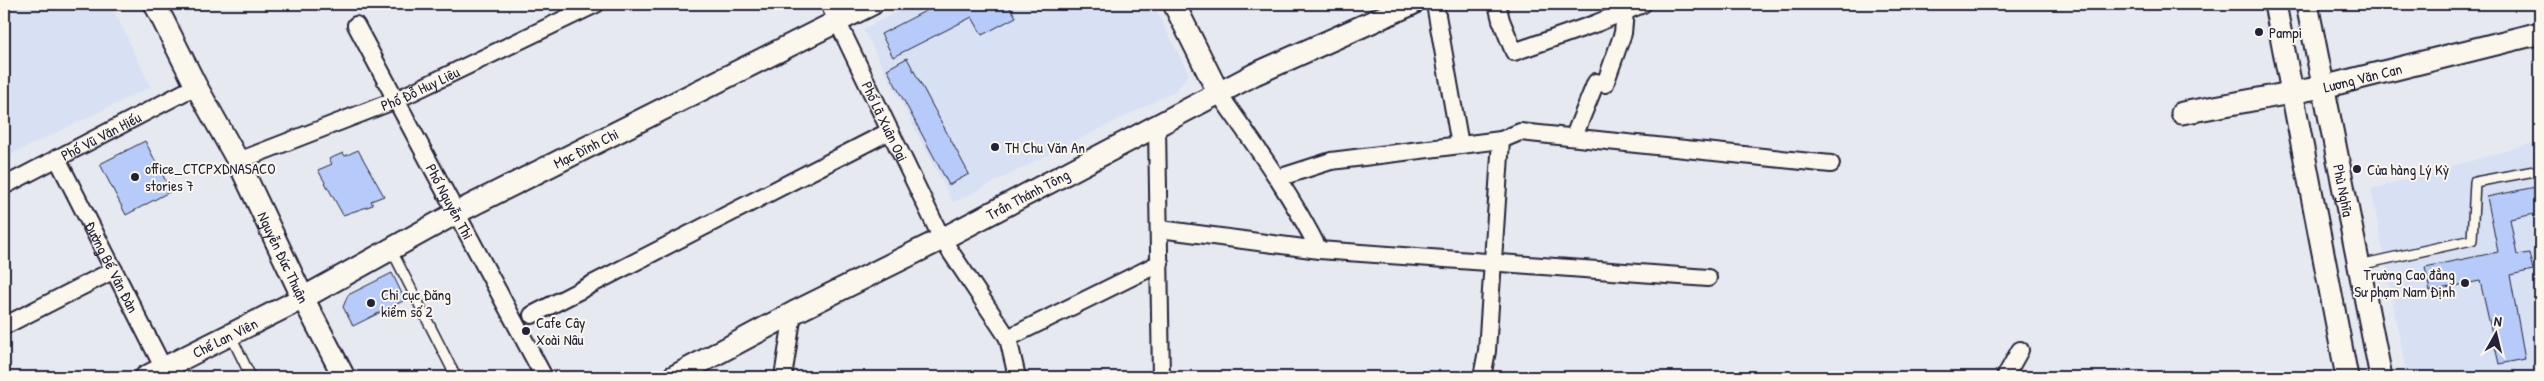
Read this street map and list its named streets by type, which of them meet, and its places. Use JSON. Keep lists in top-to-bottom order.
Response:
{
  "streets": {
    "street": [
      "Lương Văn Can",
      "Phố Đỗ Huy Liêu",
      "Phố Lã Xuân Oai",
      "Phố Vũ Văn Hiếu",
      "Mạc Đĩnh Chi",
      "Phù Nghĩa",
      "Trần Thánh Tông",
      "Phố Nguyễn Thi",
      "Nguyễn Đức Thuận",
      "Đường Bế Văn Đàn",
      "Chế Lan Viên"
    ]
  },
  "crossings": [
    ["Lương Văn Can", "Phù Nghĩa"],
    ["Phố Đỗ Huy Liêu", "Phố Nguyễn Thi"],
    ["Phố Đỗ Huy Liêu", "Nguyễn Đức Thuận"],
    ["Phố Lã Xuân Oai", "Mạc Đĩnh Chi"],
    ["Phố Lã Xuân Oai", "Trần Thánh Tông"],
    ["Phố Vũ Văn Hiếu", "Nguyễn Đức Thuận"],
    ["Phố Vũ Văn Hiếu", "Đường Bế Văn Đàn"],
    ["Mạc Đĩnh Chi", "Phố Nguyễn Thi"],
    ["Mạc Đĩnh Chi", "Nguyễn Đức Thuận"],
    ["Mạc Đĩnh Chi", "Chế Lan Viên"],
    ["Nguyễn Đức Thuận", "Chế Lan Viên"],
    ["Đường Bế Văn Đàn", "Chế Lan Viên"]
  ],
  "places": [
    "Pampi",
    "TH Chu Văn An",
    "Cửa hàng Lý Kỳ",
    "office_CTCPXDNASACO stories 7",
    "Trường Cao đẳng Sư phạm Nam Định",
    "Chi cục Đăng kiểm số 2",
    "Cafe Cây Xoài Nâu"
  ],
  "north": "top"
}
